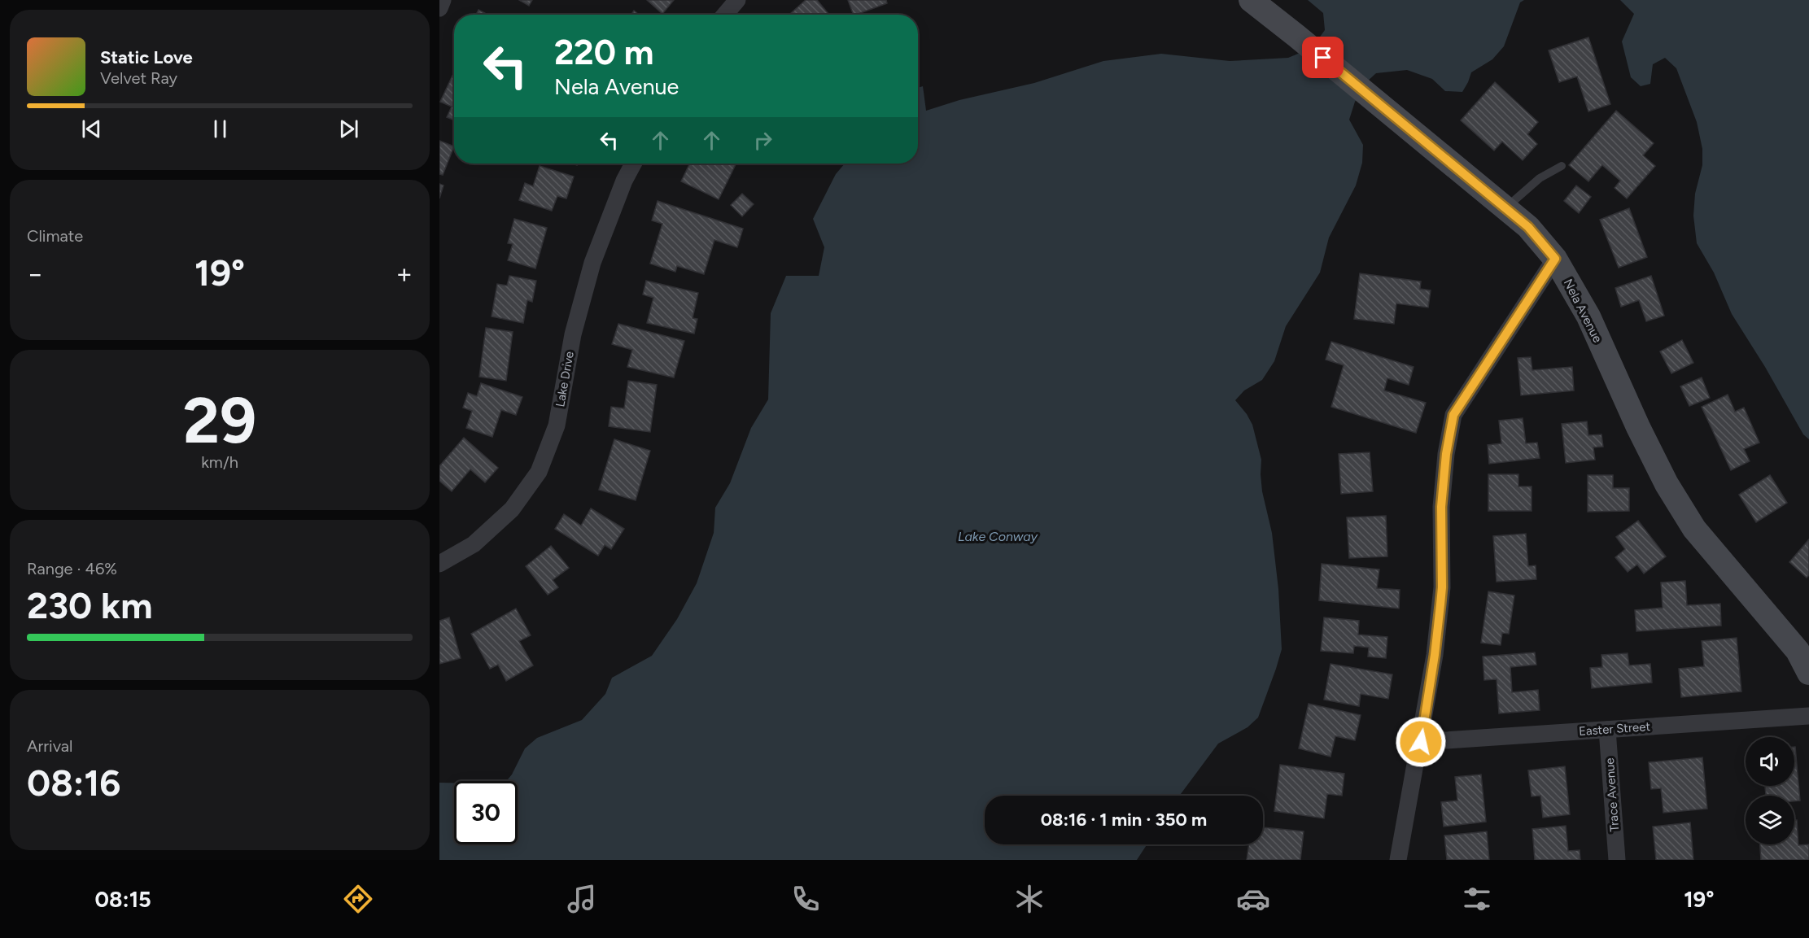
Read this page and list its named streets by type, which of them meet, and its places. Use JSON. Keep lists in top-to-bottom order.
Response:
{
  "streets": {
    "street": [
      "Nela Avenue",
      "Lake Drive",
      "Easter Street",
      "Trace Avenue"
    ]
  },
  "crossings": [
    ["Easter Street", "Trace Avenue"]
  ],
  "water": ["Lake Conway"],
  "page": {
    "turn": ["220 m", "Nela Avenue"],
    "song": ["Static Love", "Velvet Ray"],
    "tile": [
      "Climate",
      ["29", "km/h"],
      ["Range · 46%", "230 km"],
      ["Arrival", "08:16"]
    ],
    "heat": ["−", "19°", "+"],
    "limit": "30",
    "trip": "08:16 · 1 min · 350 m",
    "tabs": ["08:15", "19°"]
  }
}
